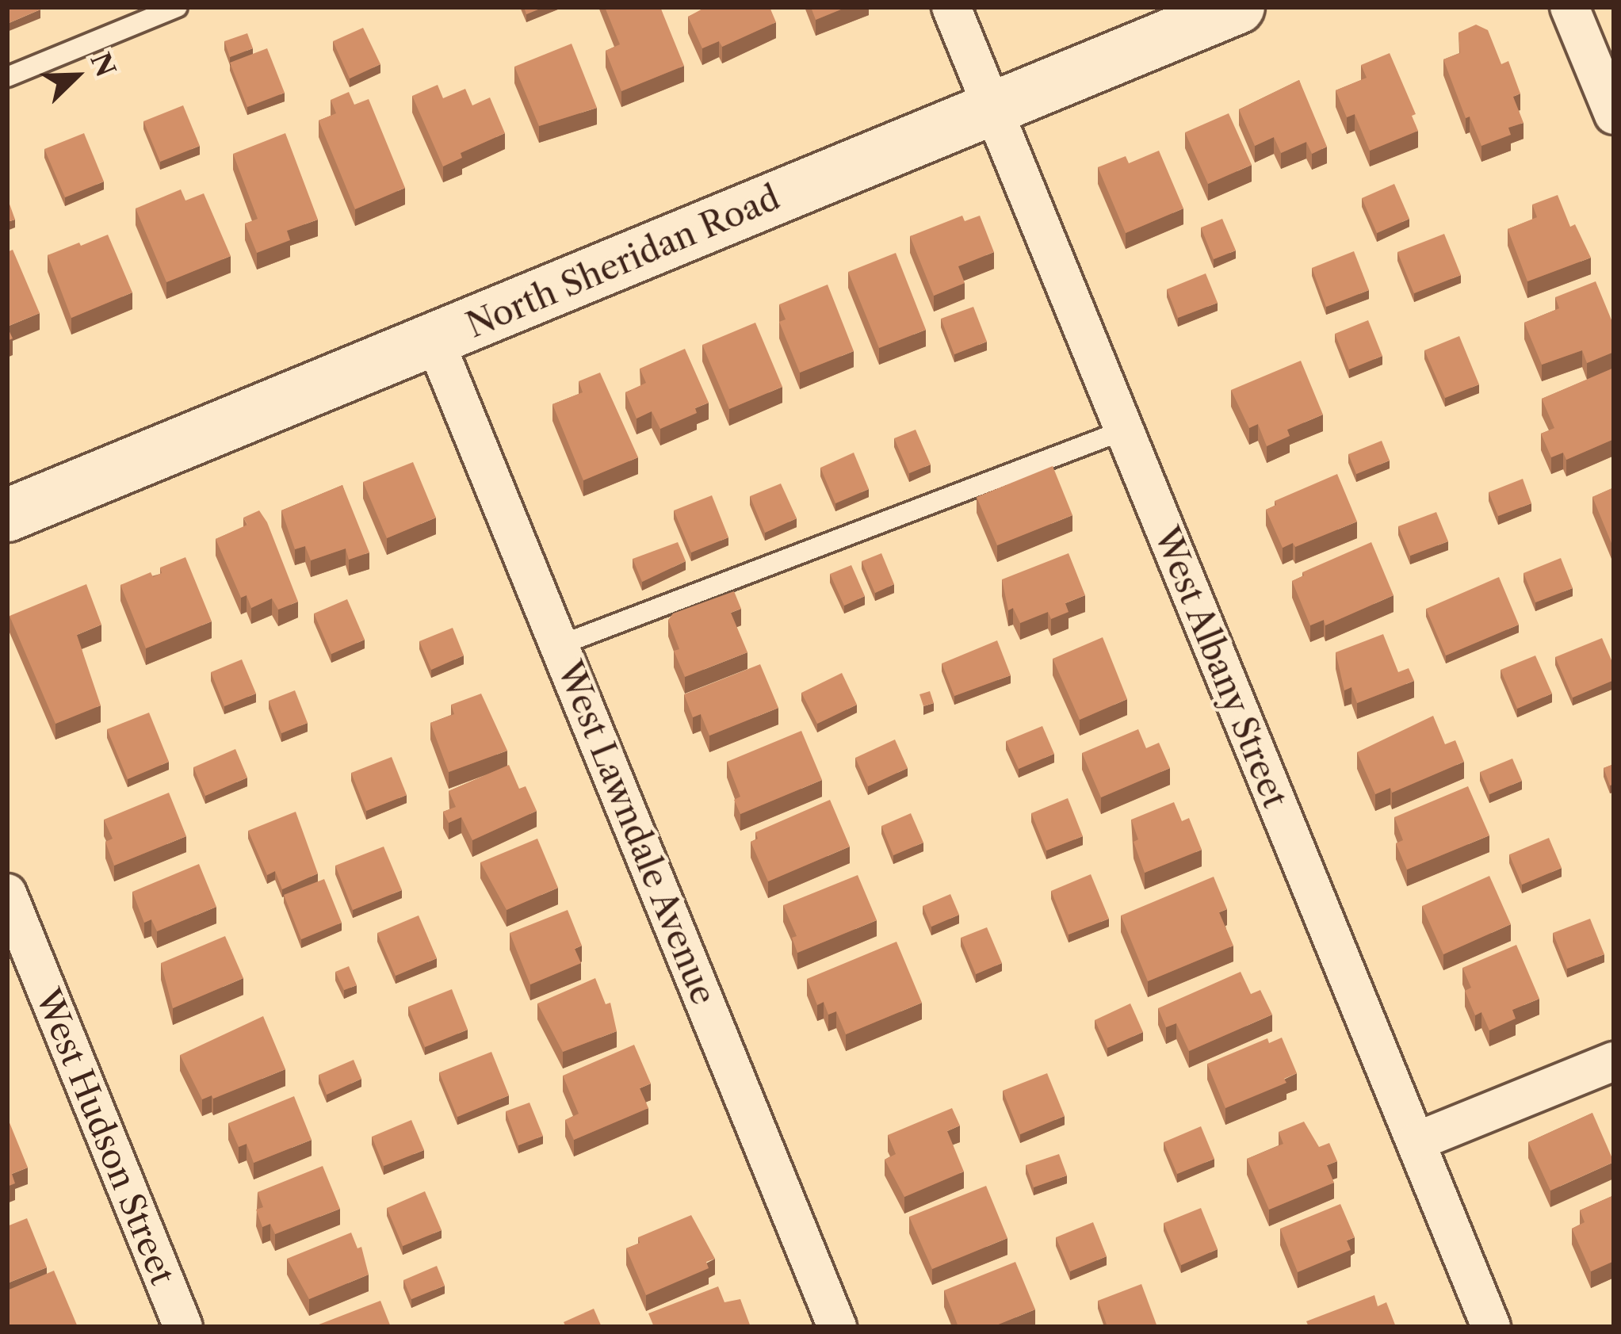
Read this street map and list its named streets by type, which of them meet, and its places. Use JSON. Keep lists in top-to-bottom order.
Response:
{
  "streets": {
    "main road": ["North Sheridan Road"],
    "street": ["West Albany Street", "West Lawndale Avenue", "West Hudson Street"]
  },
  "crossings": [
    ["North Sheridan Road", "West Albany Street"],
    ["North Sheridan Road", "West Lawndale Avenue"]
  ],
  "north": "top right"
}
